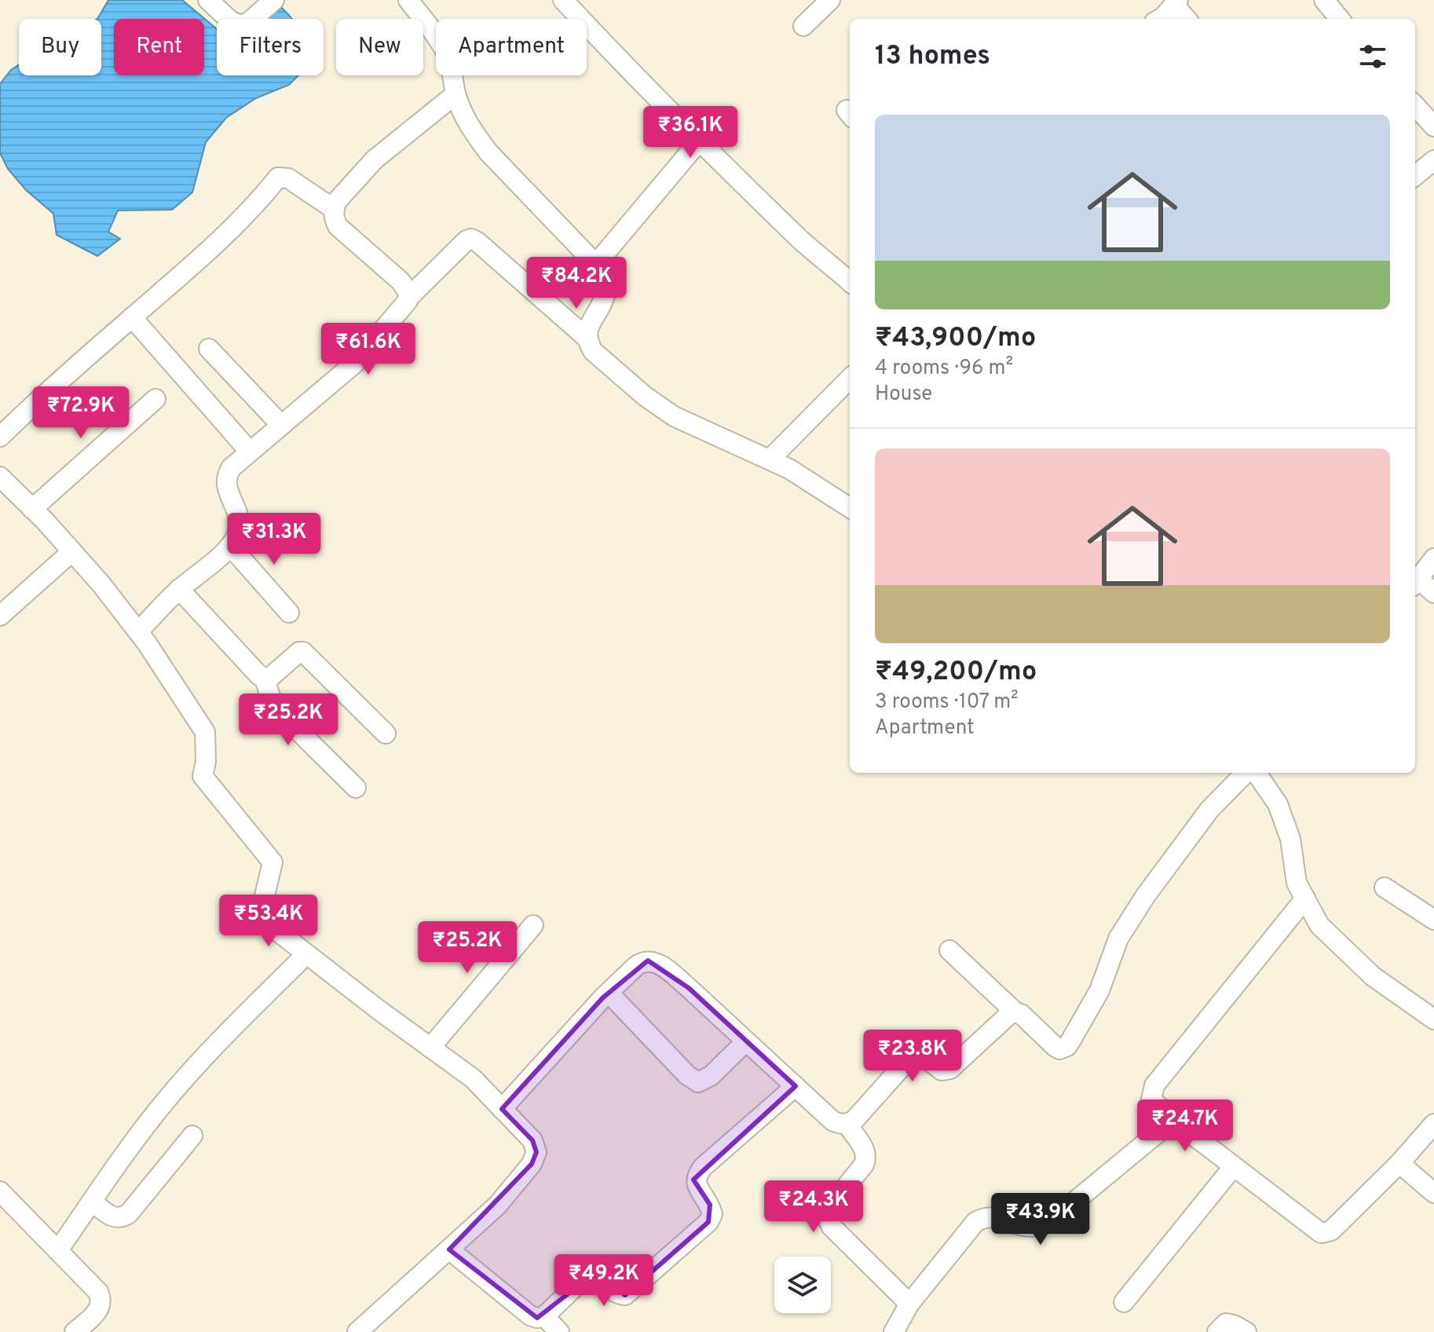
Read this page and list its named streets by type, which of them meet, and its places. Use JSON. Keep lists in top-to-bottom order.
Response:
{
  "page": {
    "chip": [
      "Buy",
      "Rent",
      "Filters",
      "New",
      "Apartment"
    ],
    "heading": "13 homes",
    "list": [
      {
        "name": "₹43,900/mo",
        "note": "4 rooms · 96 m² · House"
      },
      {
        "name": "₹49,200/mo",
        "note": "3 rooms · 107 m² · Apartment"
      }
    ],
    "price": [
      "₹36.1K",
      "₹84.2K",
      "₹61.6K",
      "₹72.9K",
      "₹31.3K",
      "₹25.2K",
      "₹53.4K",
      "₹25.2K",
      "₹23.8K",
      "₹24.7K",
      "₹24.3K",
      "₹43.9K",
      "₹49.2K"
    ]
  }
}
